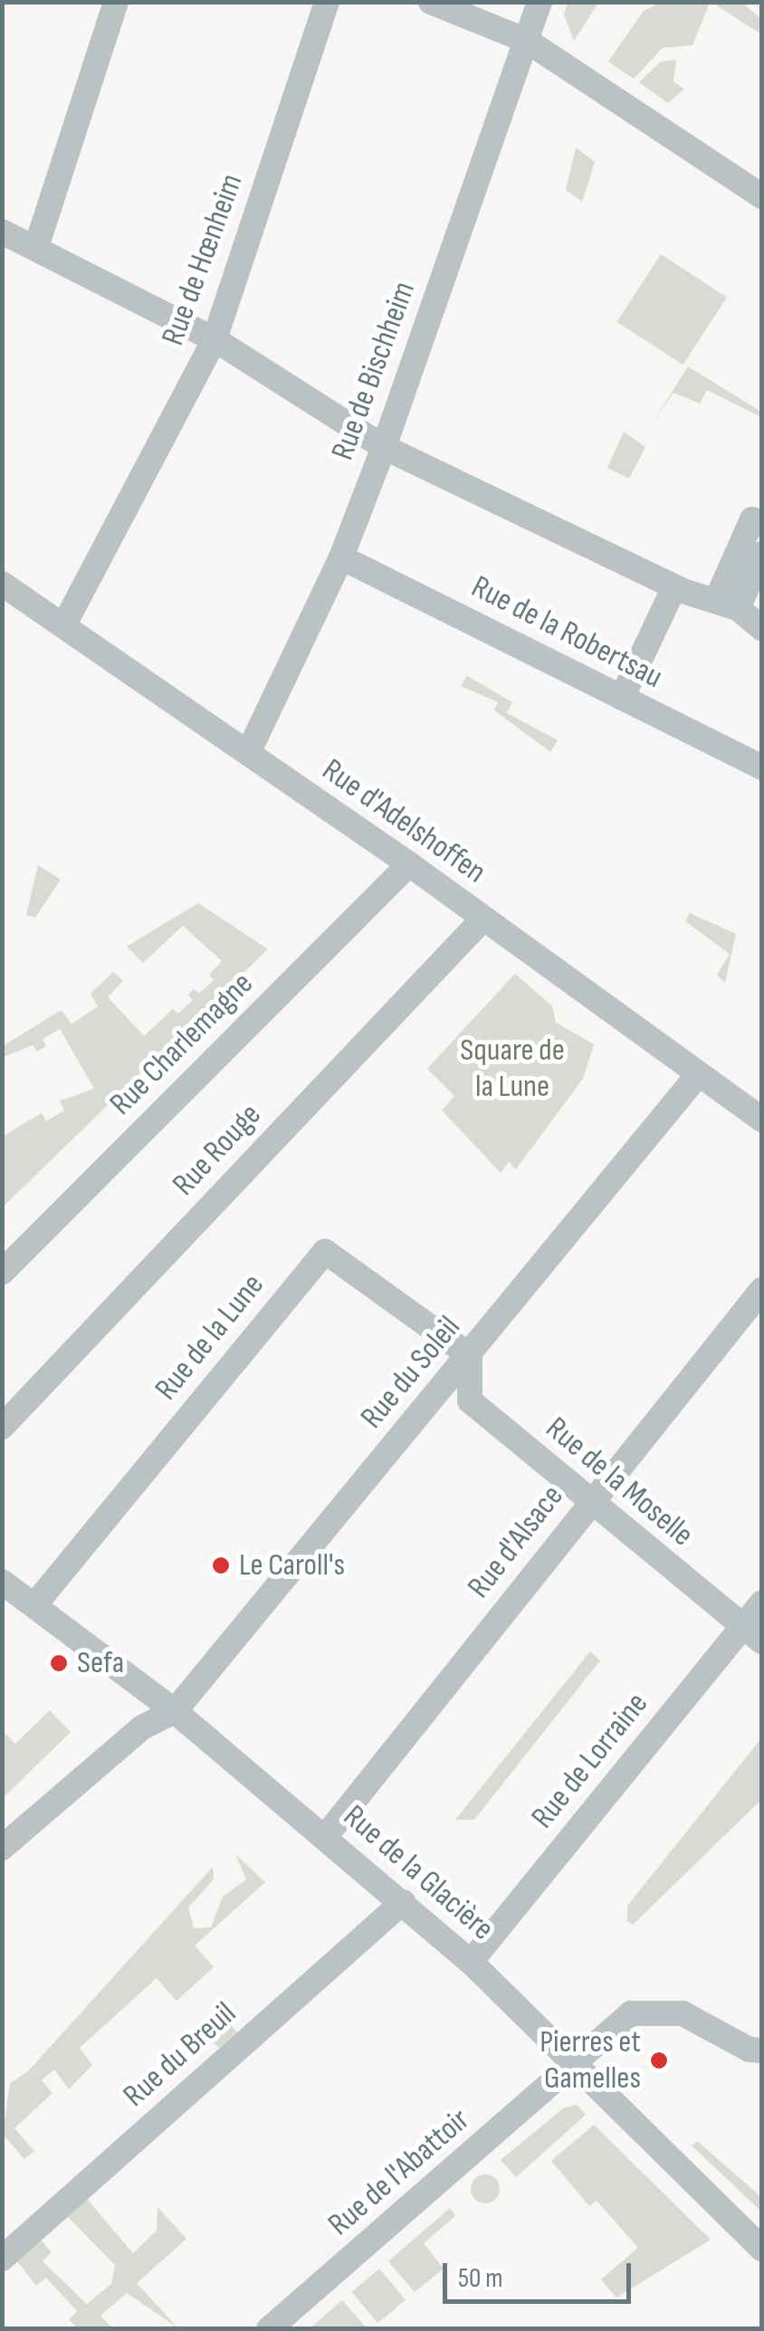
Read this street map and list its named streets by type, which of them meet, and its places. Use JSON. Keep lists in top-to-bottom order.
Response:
{
  "streets": {
    "street": [
      "Rue de Hœnheim",
      "Rue de Bischheim",
      "Rue de la Robertsau",
      "Rue d'Adelshoffen",
      "Rue Charlemagne",
      "Rue Rouge",
      "Rue de la Lune",
      "Rue du Soleil",
      "Rue de la Moselle",
      "Rue d'Alsace",
      "Rue de Lorraine",
      "Rue de la Glacière",
      "Rue du Breuil",
      "Rue de l'Abattoir"
    ]
  },
  "crossings": [
    ["Rue de Hœnheim", "Rue d'Adelshoffen"],
    ["Rue de Bischheim", "Rue de la Robertsau"],
    ["Rue de Bischheim", "Rue d'Adelshoffen"],
    ["Rue d'Adelshoffen", "Rue Charlemagne"],
    ["Rue d'Adelshoffen", "Rue Rouge"],
    ["Rue d'Adelshoffen", "Rue du Soleil"],
    ["Rue de la Lune", "Rue du Soleil"],
    ["Rue de la Lune", "Rue de la Moselle"],
    ["Rue de la Lune", "Rue de la Glacière"],
    ["Rue du Soleil", "Rue de la Moselle"],
    ["Rue du Soleil", "Rue de la Glacière"],
    ["Rue de la Moselle", "Rue d'Alsace"],
    ["Rue de la Moselle", "Rue de Lorraine"],
    ["Rue d'Alsace", "Rue de la Glacière"],
    ["Rue de Lorraine", "Rue de la Glacière"],
    ["Rue de la Glacière", "Rue du Breuil"],
    ["Rue de la Glacière", "Rue de l'Abattoir"]
  ],
  "parks": ["Square de la Lune"],
  "places": ["Le Caroll's", "Sefa", "Pierres et Gamelles"],
  "scale_bar": "50 m"
}
